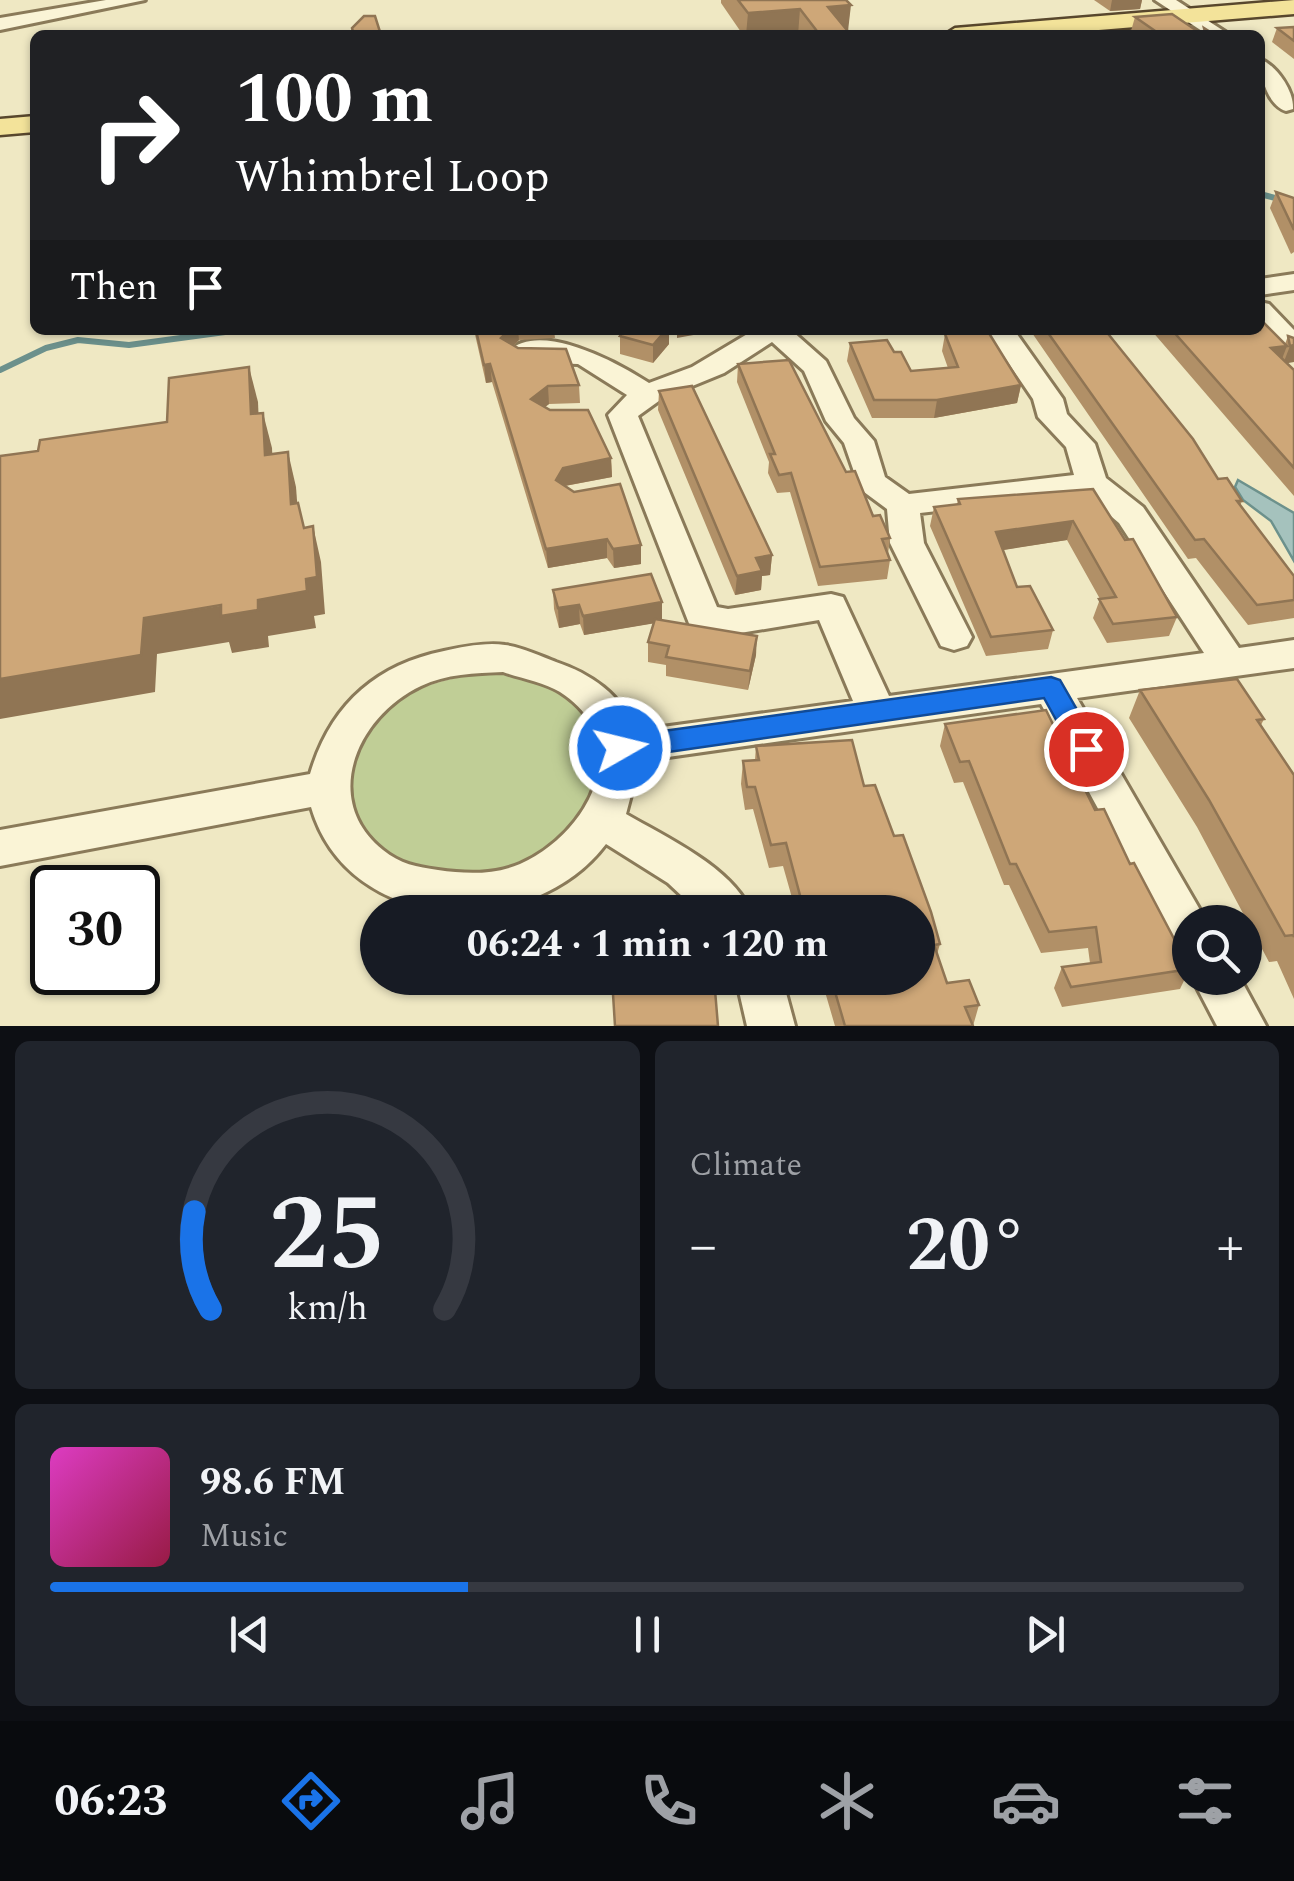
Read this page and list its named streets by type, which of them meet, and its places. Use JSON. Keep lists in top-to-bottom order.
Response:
{
  "page": {
    "turn": ["100 m", "Whimbrel Loop"],
    "then": "Then",
    "limit": "30",
    "trip": "06:24 · 1 min · 120 m",
    "tile": "Climate",
    "heat": ["−", "20°", "+"],
    "song": ["98.6 FM", "Music"],
    "tabs": "06:23",
    "gauge": ["25", "km/h"]
  }
}
